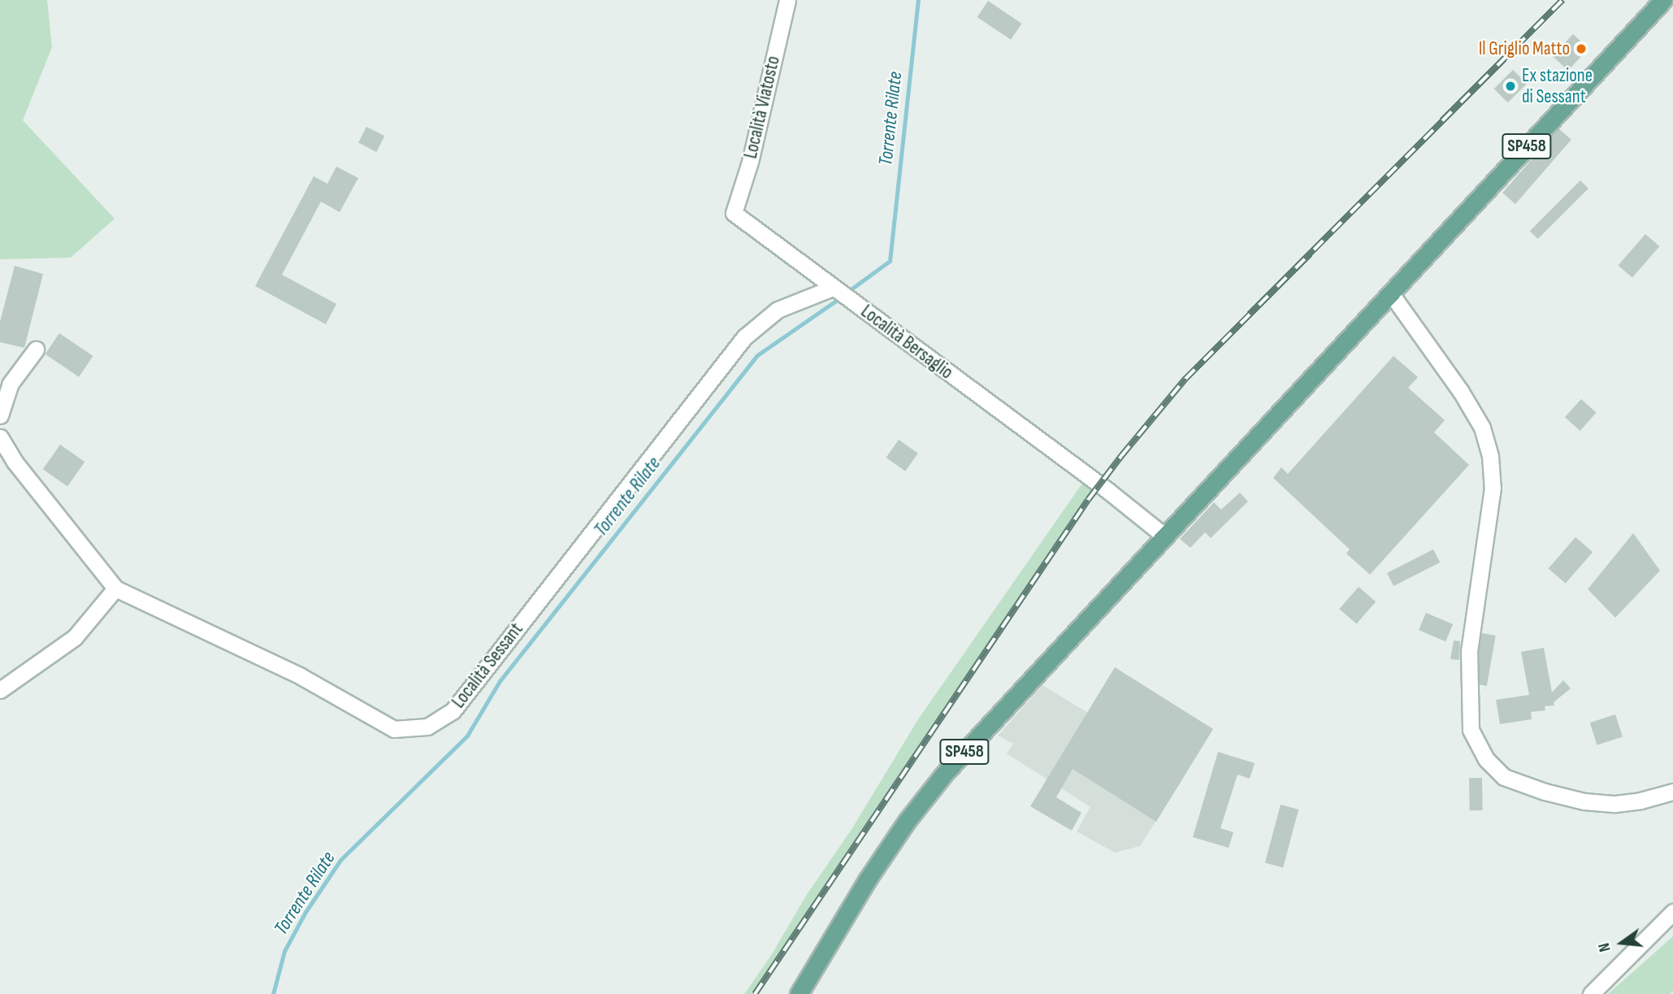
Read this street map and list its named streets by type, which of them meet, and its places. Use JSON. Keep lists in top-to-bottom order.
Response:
{
  "streets": {
    "main road": ["SP458"],
    "street": ["Località Viatosto", "Località Bersaglio", "Località Sessant"]
  },
  "crossings": [
    ["Località Viatosto", "Località Bersaglio"],
    ["SP458", "Località Bersaglio"],
    ["Località Bersaglio", "Località Sessant"]
  ],
  "water": ["Torrente Rilate"],
  "places": ["Il Griglio Matto", "Ex stazione di Sessant"],
  "north": "left"
}
